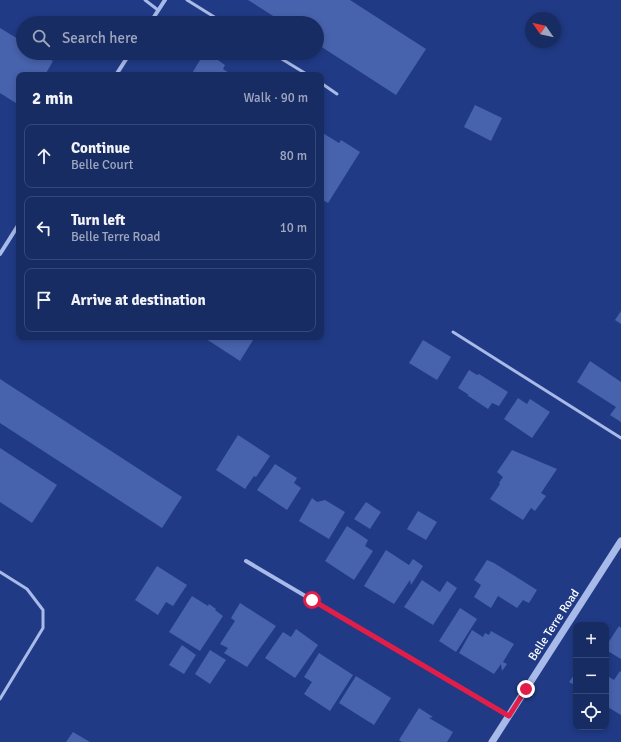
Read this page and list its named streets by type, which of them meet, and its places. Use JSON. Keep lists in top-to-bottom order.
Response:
{
  "streets": {
    "street": ["Belle Terre Road"]
  },
  "north": "top left",
  "page": {
    "search": "Search here",
    "heading": ["2 min", "Walk · 90 m"],
    "list": [
      ["Continue", "Belle Court", "80 m"],
      ["Turn left", "Belle Terre Road", "10 m"],
      "Arrive at destination"
    ],
    "map_buttons": ["+", "−"]
  }
}
